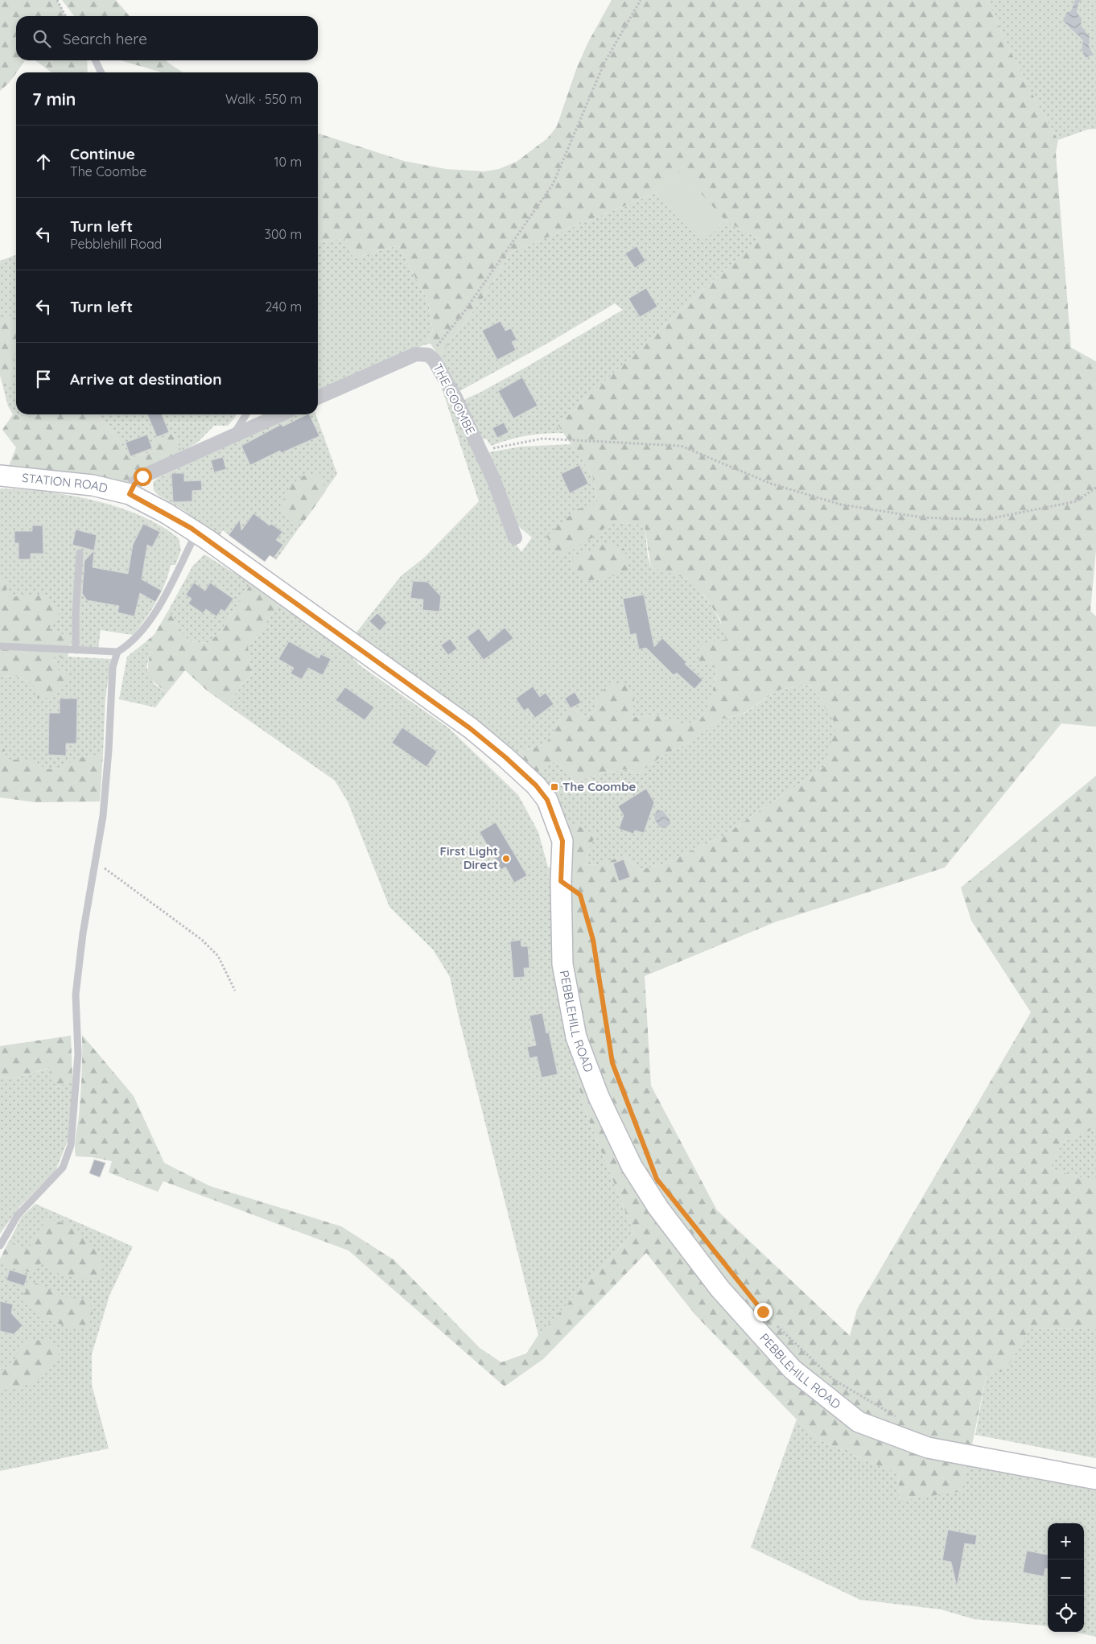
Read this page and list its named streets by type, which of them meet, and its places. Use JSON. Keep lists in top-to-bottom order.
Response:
{
  "streets": {
    "main road": ["STATION ROAD", "PEBBLEHILL ROAD"],
    "street": ["THE COOMBE"]
  },
  "crossings": [
    ["STATION ROAD", "PEBBLEHILL ROAD"]
  ],
  "places": {
    "transit": ["The Coombe"],
    "other": ["First Light Direct"]
  },
  "page": {
    "search": "Search here",
    "heading": ["7 min", "Walk · 550 m"],
    "list": [
      ["Continue", "The Coombe", "10 m"],
      ["Turn left", "Pebblehill Road", "300 m"],
      ["Turn left", "240 m"],
      "Arrive at destination"
    ],
    "map_buttons": ["+", "−"]
  }
}
